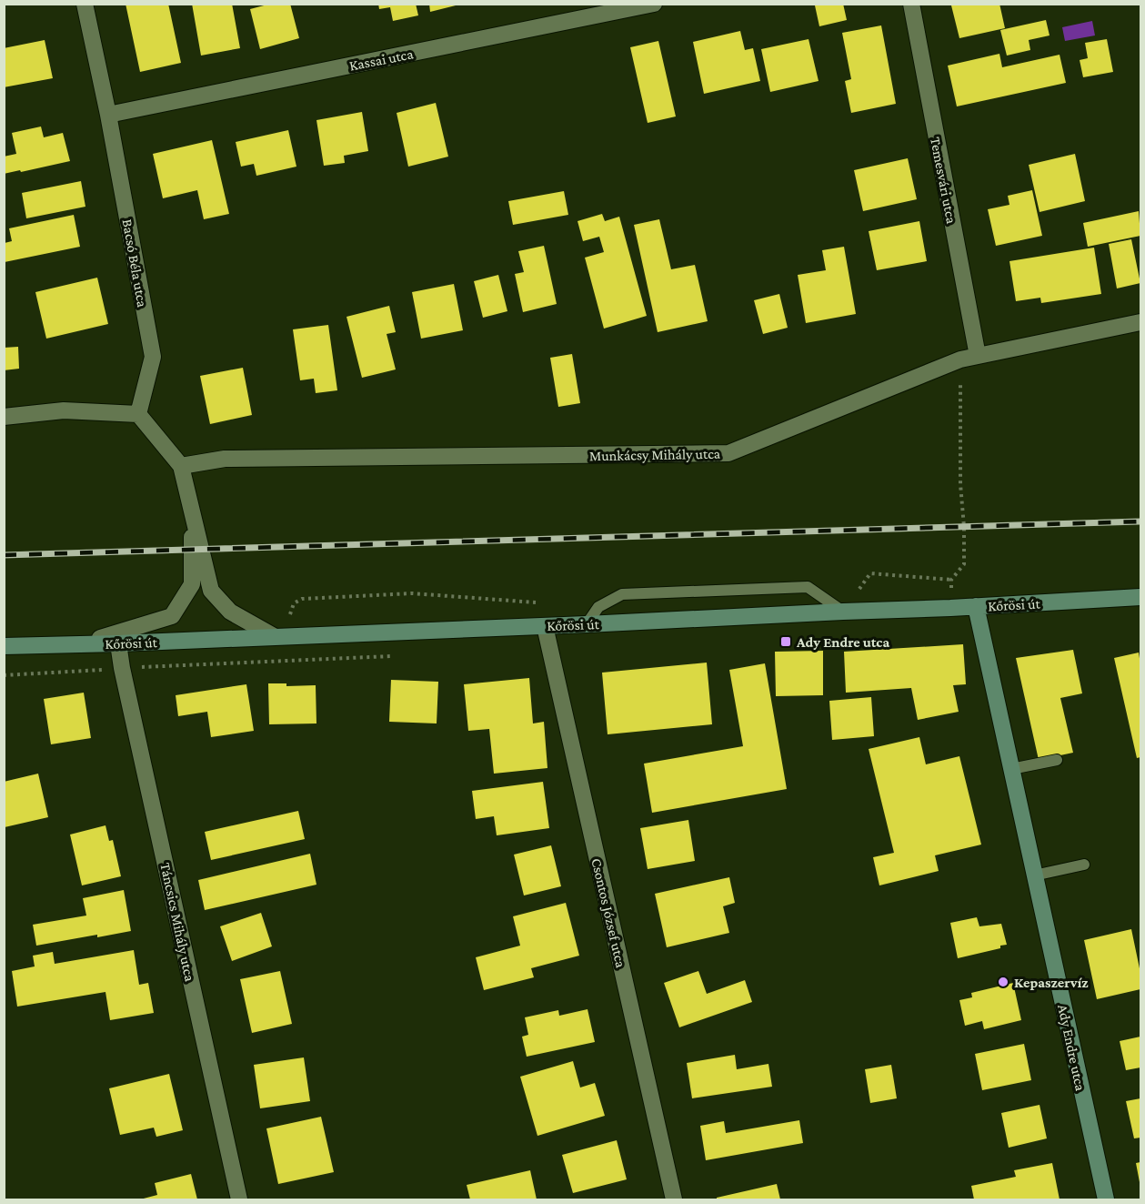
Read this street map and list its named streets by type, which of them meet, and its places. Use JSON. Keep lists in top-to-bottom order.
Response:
{
  "streets": {
    "main road": ["Kőrösi út", "Ady Endre utca"],
    "street": [
      "Kassai utca",
      "Temesvári utca",
      "Bacsó Béla utca",
      "Munkácsy Mihály utca",
      "Csontos József utca",
      "Táncsics Mihály utca"
    ]
  },
  "crossings": [
    ["Kassai utca", "Bacsó Béla utca"],
    ["Temesvári utca", "Munkácsy Mihály utca"],
    ["Kőrösi út", "Csontos József utca"],
    ["Kőrösi út", "Táncsics Mihály utca"],
    ["Kőrösi út", "Ady Endre utca"]
  ],
  "places": {
    "transit": ["Ady Endre utca"],
    "other": ["Kepaszervíz"]
  }
}
